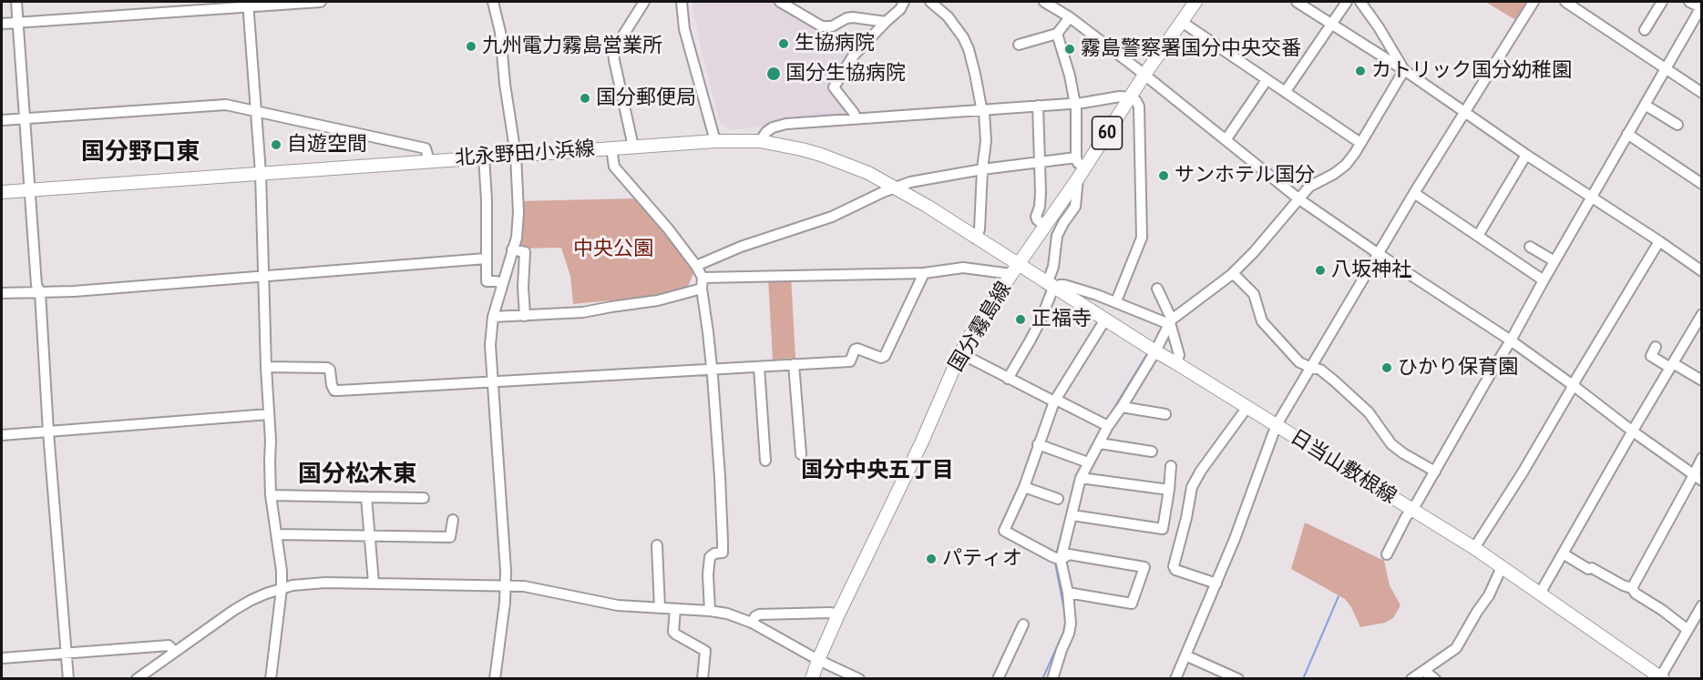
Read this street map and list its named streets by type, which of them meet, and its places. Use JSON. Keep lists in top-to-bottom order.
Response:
{
  "streets": {
    "main road": [
      "60",
      "北永野田小浜線",
      "国分霧島線",
      "日当山敷根線"
    ]
  },
  "crossings": [
    ["北永野田小浜線", "国分霧島線"],
    ["北永野田小浜線", "日当山敷根線"],
    ["国分霧島線", "日当山敷根線"]
  ],
  "districts": ["国分野口東", "国分中央五丁目", "国分松木東"],
  "parks": ["中央公園"],
  "places": [
    "生協病院",
    "九州電力霧島営業所",
    "霧島警察署国分中央交番",
    "カトリック国分幼稚園",
    "国分生協病院",
    "国分郵便局",
    "自遊空間",
    "サンホテル国分",
    "八坂神社",
    "正福寺",
    "ひかり保育園",
    "パティオ"
  ]
}
